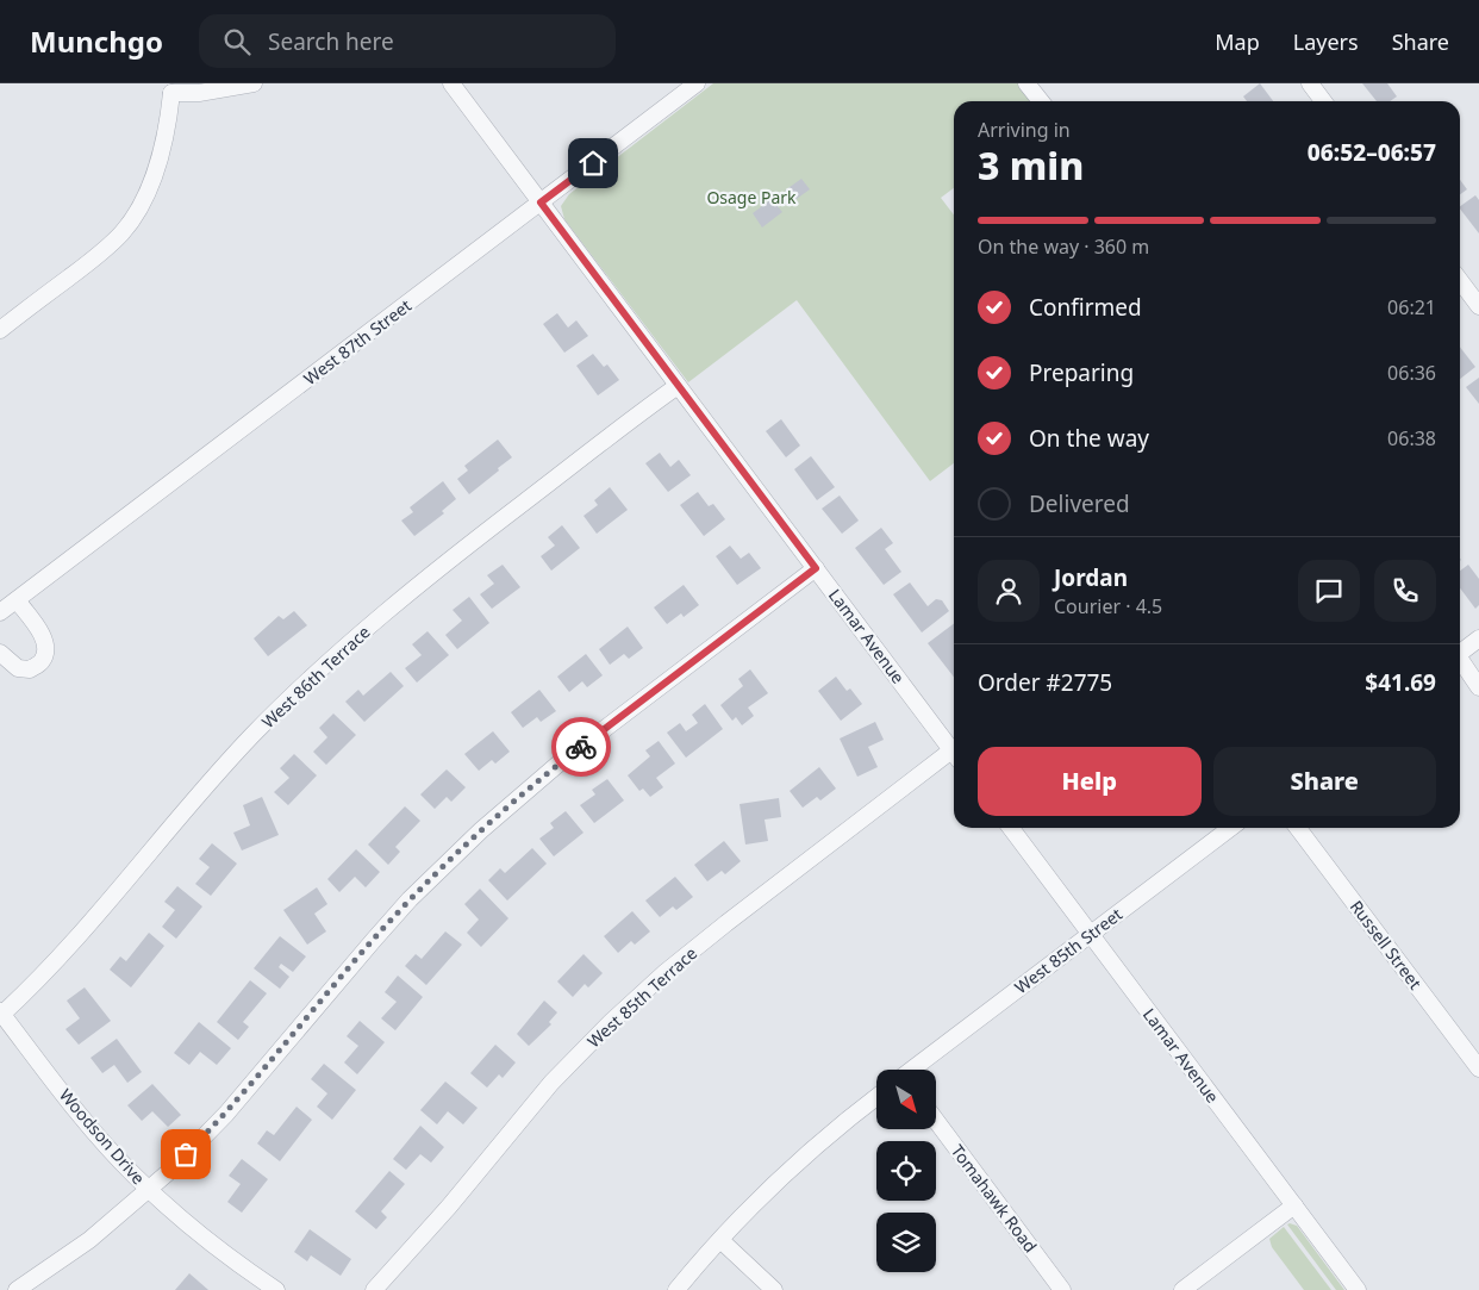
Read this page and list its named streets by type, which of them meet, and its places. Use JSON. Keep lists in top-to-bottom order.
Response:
{
  "streets": {
    "street": [
      "West 87th Street",
      "Lamar Avenue",
      "West 86th Terrace",
      "Russell Street",
      "West 85th Street",
      "West 85th Terrace",
      "Woodson Drive",
      "Tomahawk Road"
    ]
  },
  "crossings": [
    ["West 87th Street", "Lamar Avenue"],
    ["Lamar Avenue", "West 86th Terrace"],
    ["Lamar Avenue", "West 85th Street"],
    ["West 86th Terrace", "Woodson Drive"]
  ],
  "parks": ["Osage Park"],
  "north": "bottom right",
  "page": {
    "header": "Munchgo",
    "search": "Search here",
    "nav": ["Map", "Layers", "Share"],
    "heading": ["3 min", "Arriving in", "06:52–06:57"],
    "panel": [
      "Jordan",
      "Courier · 4.5",
      "Order #2775",
      "$41.69"
    ],
    "bar": "On the way · 360 m",
    "list": [
      ["Confirmed", "06:21"],
      ["Preparing", "06:36"],
      ["On the way", "06:38"],
      "Delivered"
    ],
    "buttons": ["Help", "Share"]
  }
}
